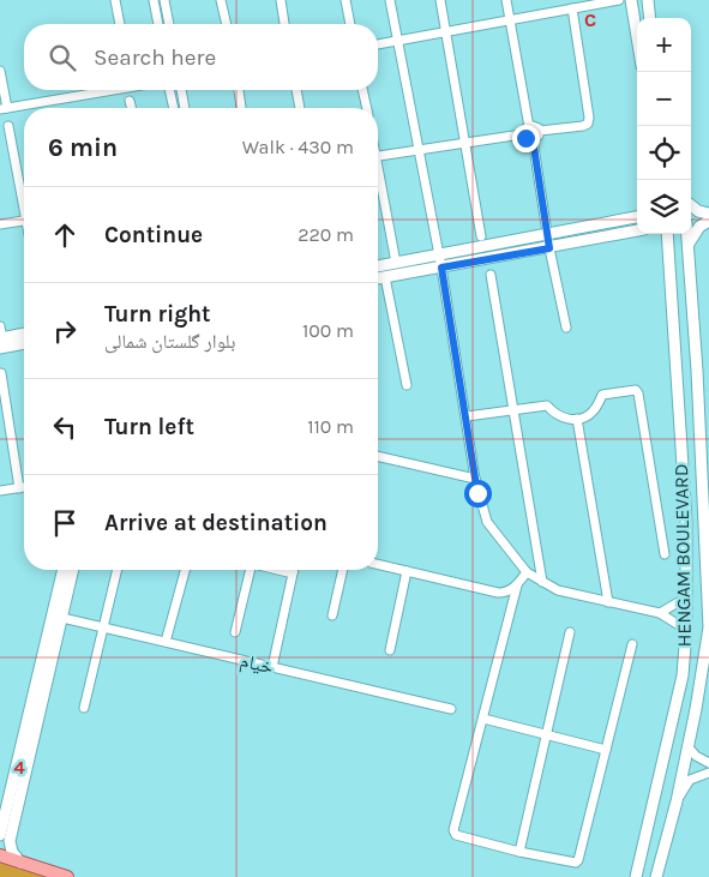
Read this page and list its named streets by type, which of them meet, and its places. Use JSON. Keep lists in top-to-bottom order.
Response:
{
  "streets": {
    "main road": ["HENGAM BOULEVARD"],
    "street": ["خیام"]
  },
  "page": {
    "map_buttons": ["+", "−"],
    "search": "Search here",
    "heading": ["6 min", "Walk · 430 m"],
    "list": [
      ["Continue", "220 m"],
      ["Turn right", "بلوار گلستان شمالی", "100 m"],
      ["Turn left", "110 m"],
      "Arrive at destination"
    ]
  },
  "grid": {
    "columns": ["C"],
    "rows": ["4"]
  }
}
